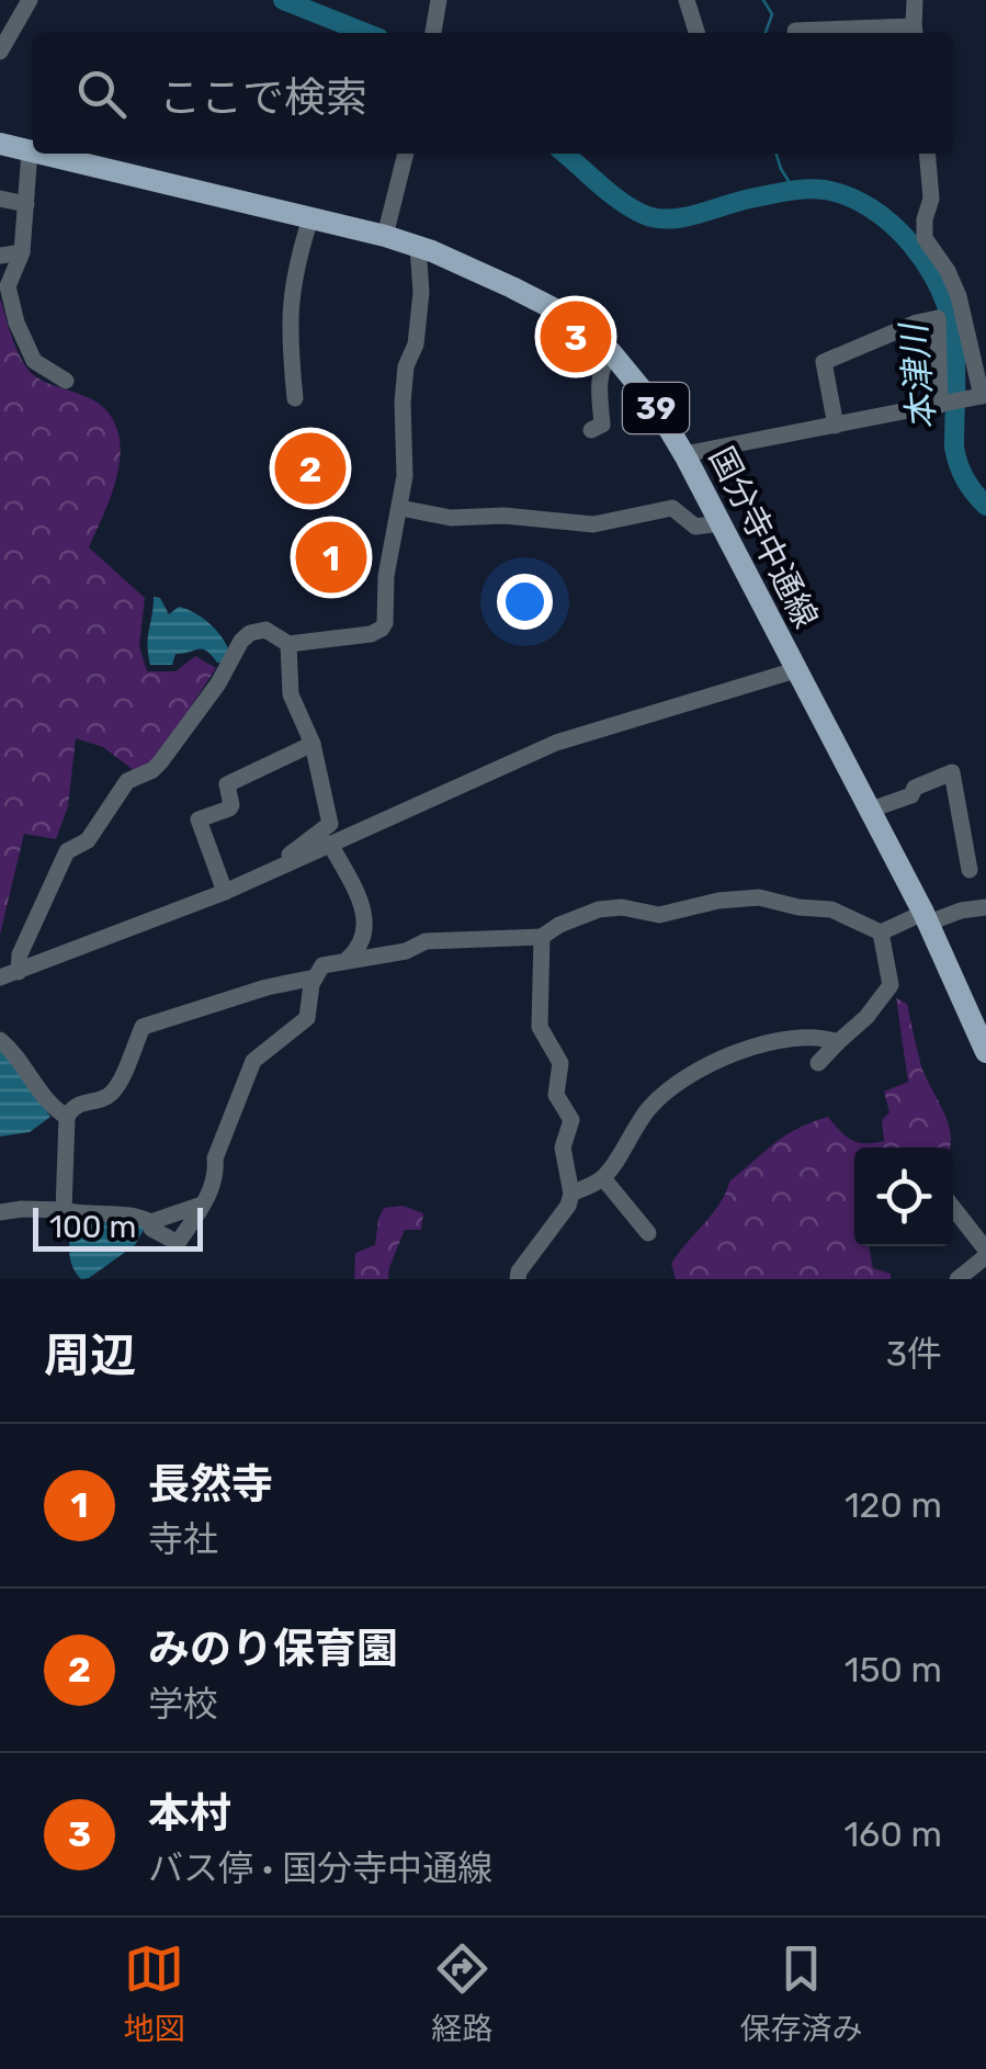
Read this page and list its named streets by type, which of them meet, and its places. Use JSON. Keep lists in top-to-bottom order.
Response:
{
  "streets": {
    "main road": ["39", "国分寺中通線"]
  },
  "water": ["本津川"],
  "scale_bar": "100 m",
  "page": {
    "search": "ここで検索",
    "pins": ["3", "2", "1"],
    "scale": "100 m",
    "heading": ["周辺", "3件"],
    "list": [
      {
        "mark": "1",
        "name": "長然寺",
        "note": "寺社",
        "value": "120 m"
      },
      {
        "mark": "2",
        "name": "みのり保育園",
        "note": "学校",
        "value": "150 m"
      },
      {
        "mark": "3",
        "name": "本村",
        "note": "バス停 · 国分寺中通線",
        "value": "160 m"
      }
    ],
    "nav": ["地図", "経路", "保存済み"]
  }
}
